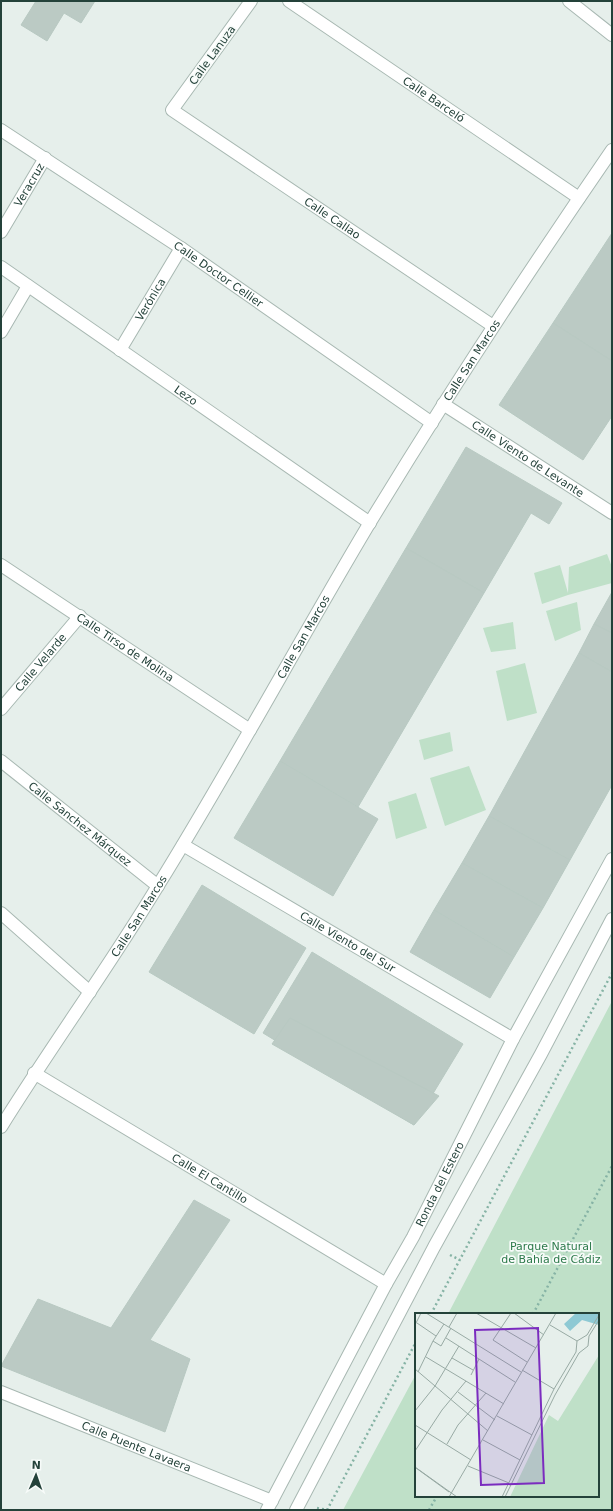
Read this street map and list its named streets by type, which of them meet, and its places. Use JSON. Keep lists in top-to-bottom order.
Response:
{
  "streets": {
    "street": [
      "Calle Lanuza",
      "Calle Barceló",
      "Veracruz",
      "Calle Callao",
      "Calle Doctor Cellier",
      "Verónica",
      "Calle San Marcos",
      "Lezo",
      "Calle Viento de Levante",
      "Calle Tirso de Molina",
      "Calle Velarde",
      "Calle Sanchez Márquez",
      "Calle Viento del Sur",
      "Calle El Cantillo",
      "Ronda del Estero",
      "Calle Puente Lavaera"
    ]
  },
  "crossings": [
    ["Calle Lanuza", "Calle Callao"],
    ["Calle Barceló", "Calle San Marcos"],
    ["Veracruz", "Calle Doctor Cellier"],
    ["Calle Callao", "Calle San Marcos"],
    ["Calle Doctor Cellier", "Verónica"],
    ["Calle Doctor Cellier", "Calle San Marcos"],
    ["Verónica", "Lezo"],
    ["Calle San Marcos", "Lezo"],
    ["Calle San Marcos", "Calle Viento de Levante"],
    ["Calle San Marcos", "Calle Tirso de Molina"],
    ["Calle San Marcos", "Calle Sanchez Márquez"],
    ["Calle San Marcos", "Calle Viento del Sur"],
    ["Calle San Marcos", "Calle El Cantillo"],
    ["Calle Tirso de Molina", "Calle Velarde"],
    ["Calle Viento del Sur", "Ronda del Estero"],
    ["Calle El Cantillo", "Ronda del Estero"],
    ["Ronda del Estero", "Calle Puente Lavaera"]
  ],
  "parks": ["Parque Natural de Bahía de Cádiz"],
  "north": "top"
}
